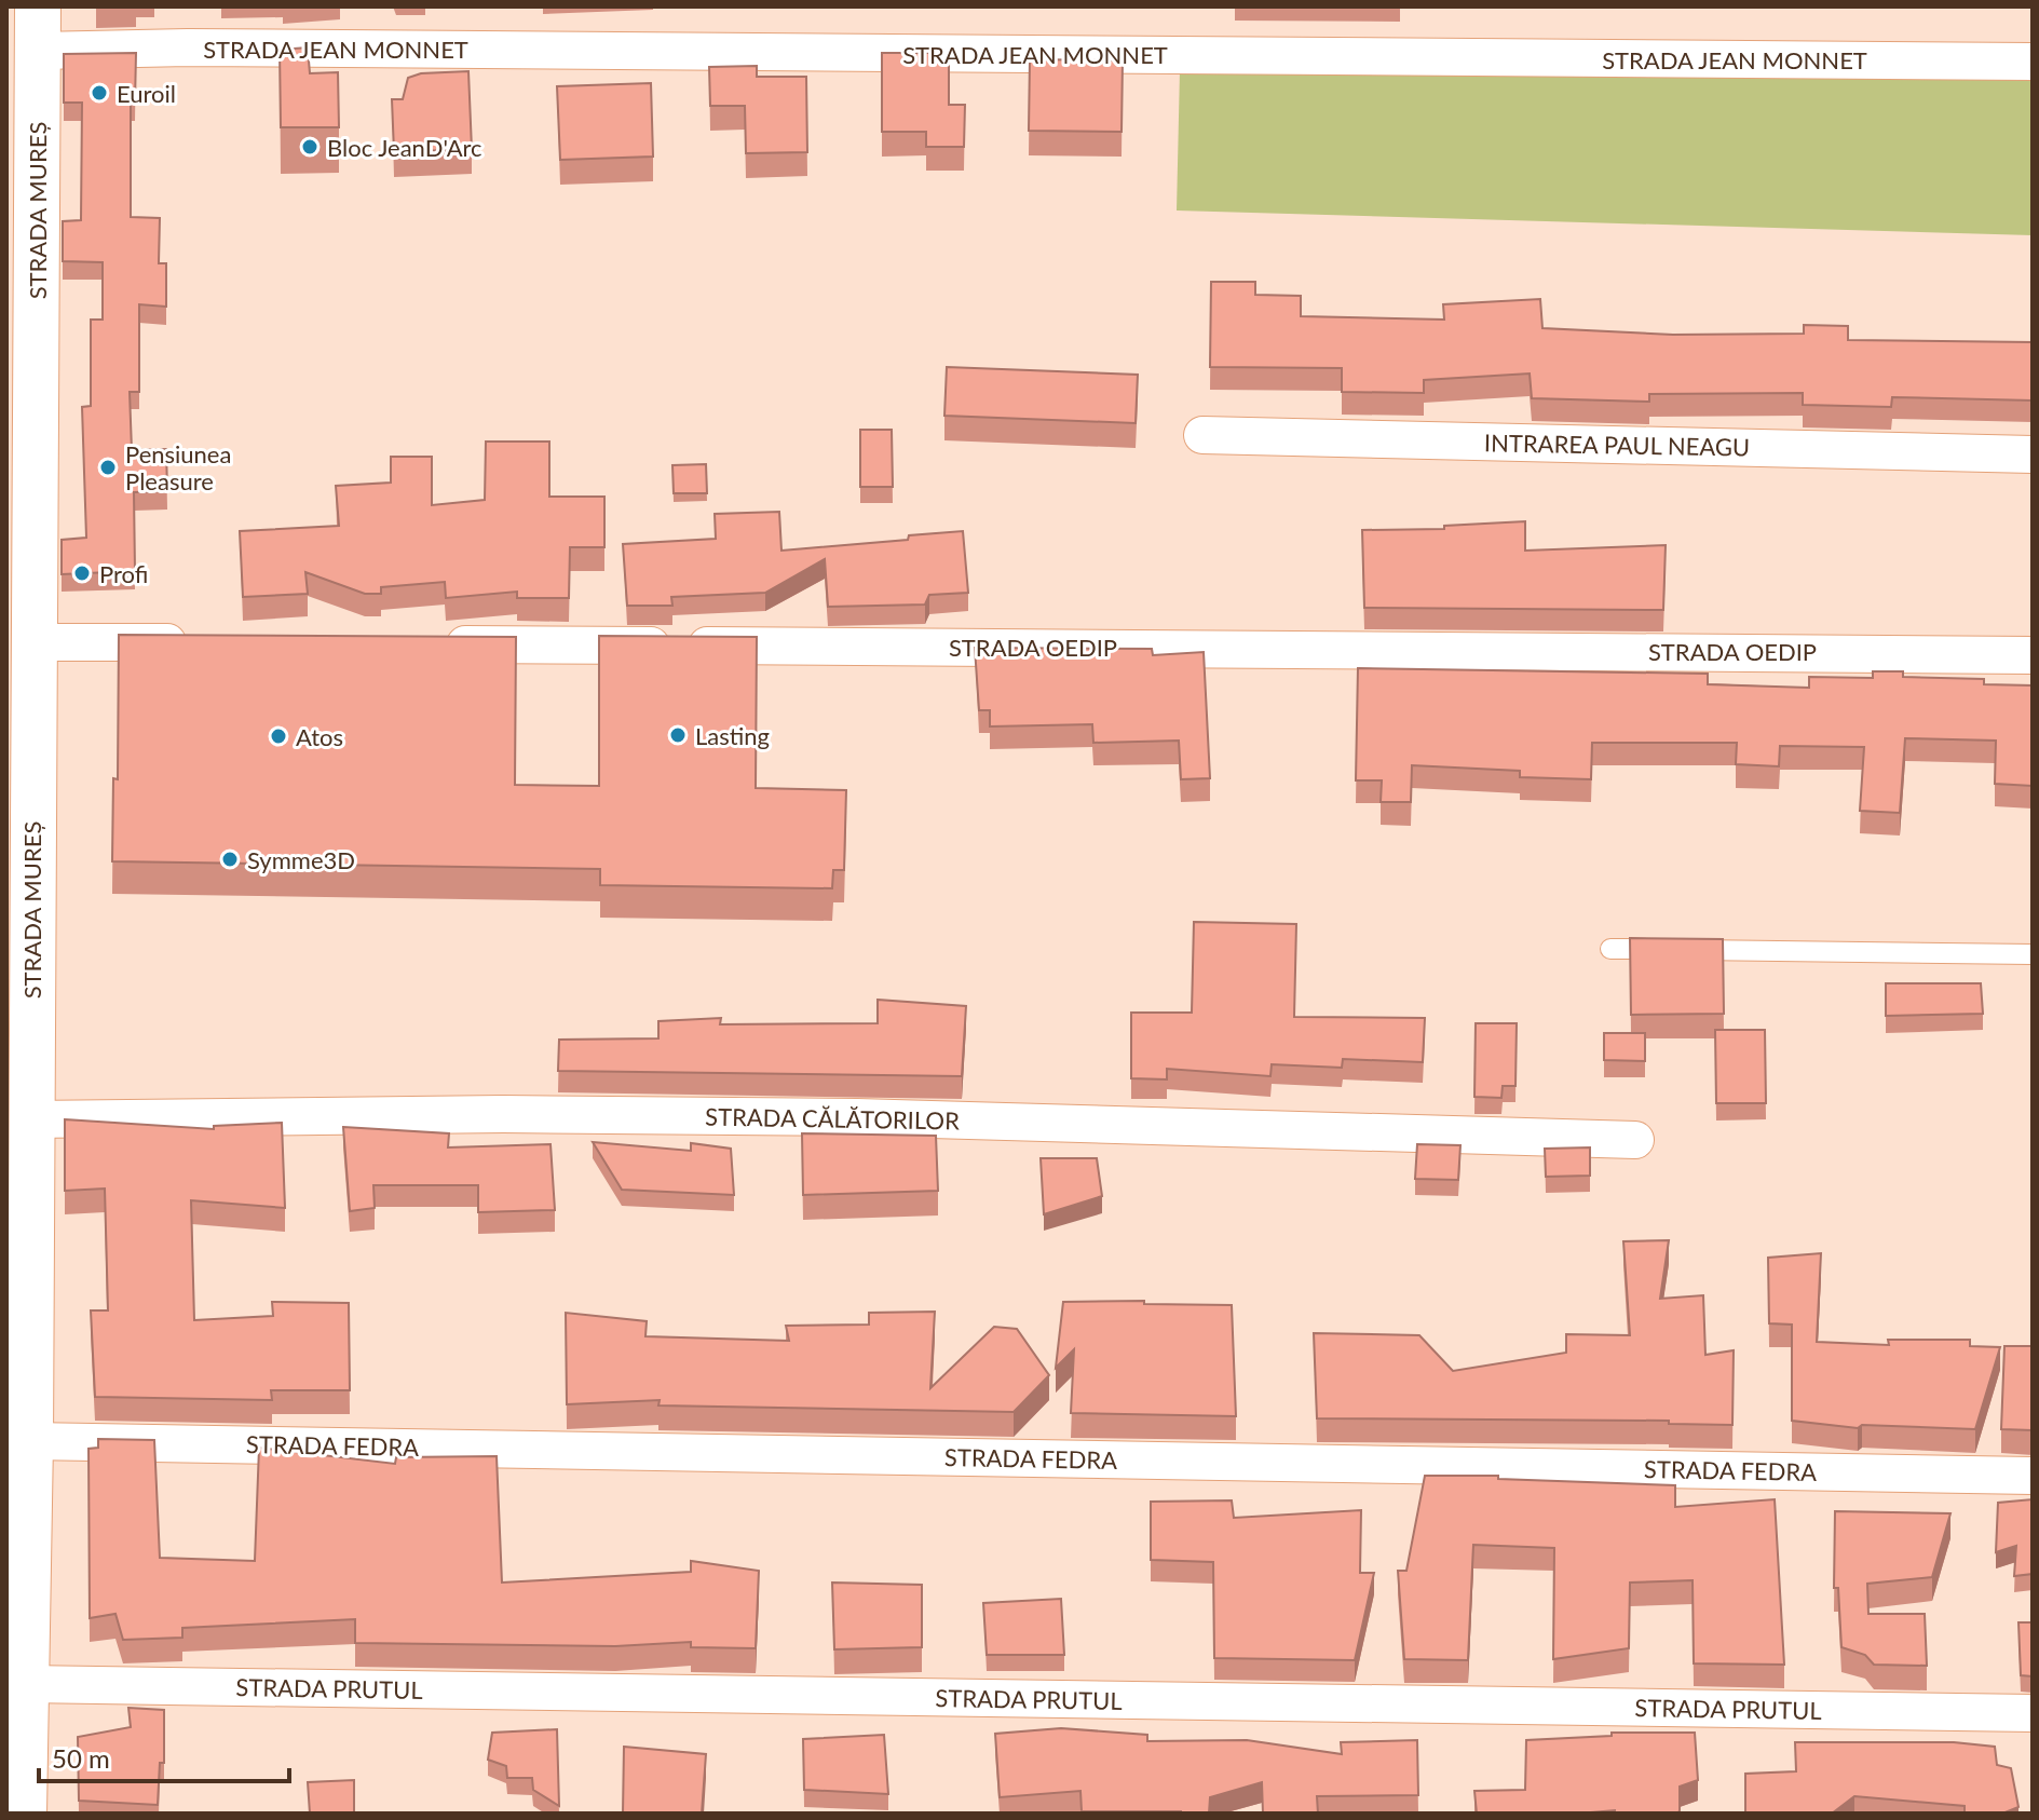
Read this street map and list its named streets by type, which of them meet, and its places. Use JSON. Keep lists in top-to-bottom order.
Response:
{
  "streets": {
    "street": [
      "STRADA JEAN MONNET",
      "STRADA MUREȘ",
      "INTRAREA PAUL NEAGU",
      "STRADA OEDIP",
      "STRADA CĂLĂTORILOR",
      "STRADA FEDRA",
      "STRADA PRUTUL"
    ]
  },
  "crossings": [
    ["STRADA JEAN MONNET", "STRADA MUREȘ"],
    ["STRADA MUREȘ", "STRADA CĂLĂTORILOR"],
    ["STRADA MUREȘ", "STRADA FEDRA"],
    ["STRADA MUREȘ", "STRADA PRUTUL"]
  ],
  "places": [
    "Euroil",
    "Bloc JeanD'Arc",
    "Pensiunea Pleasure",
    "Profi",
    "Lasting",
    "Atos",
    "Symme3D"
  ],
  "scale_bar": "50 m"
}
